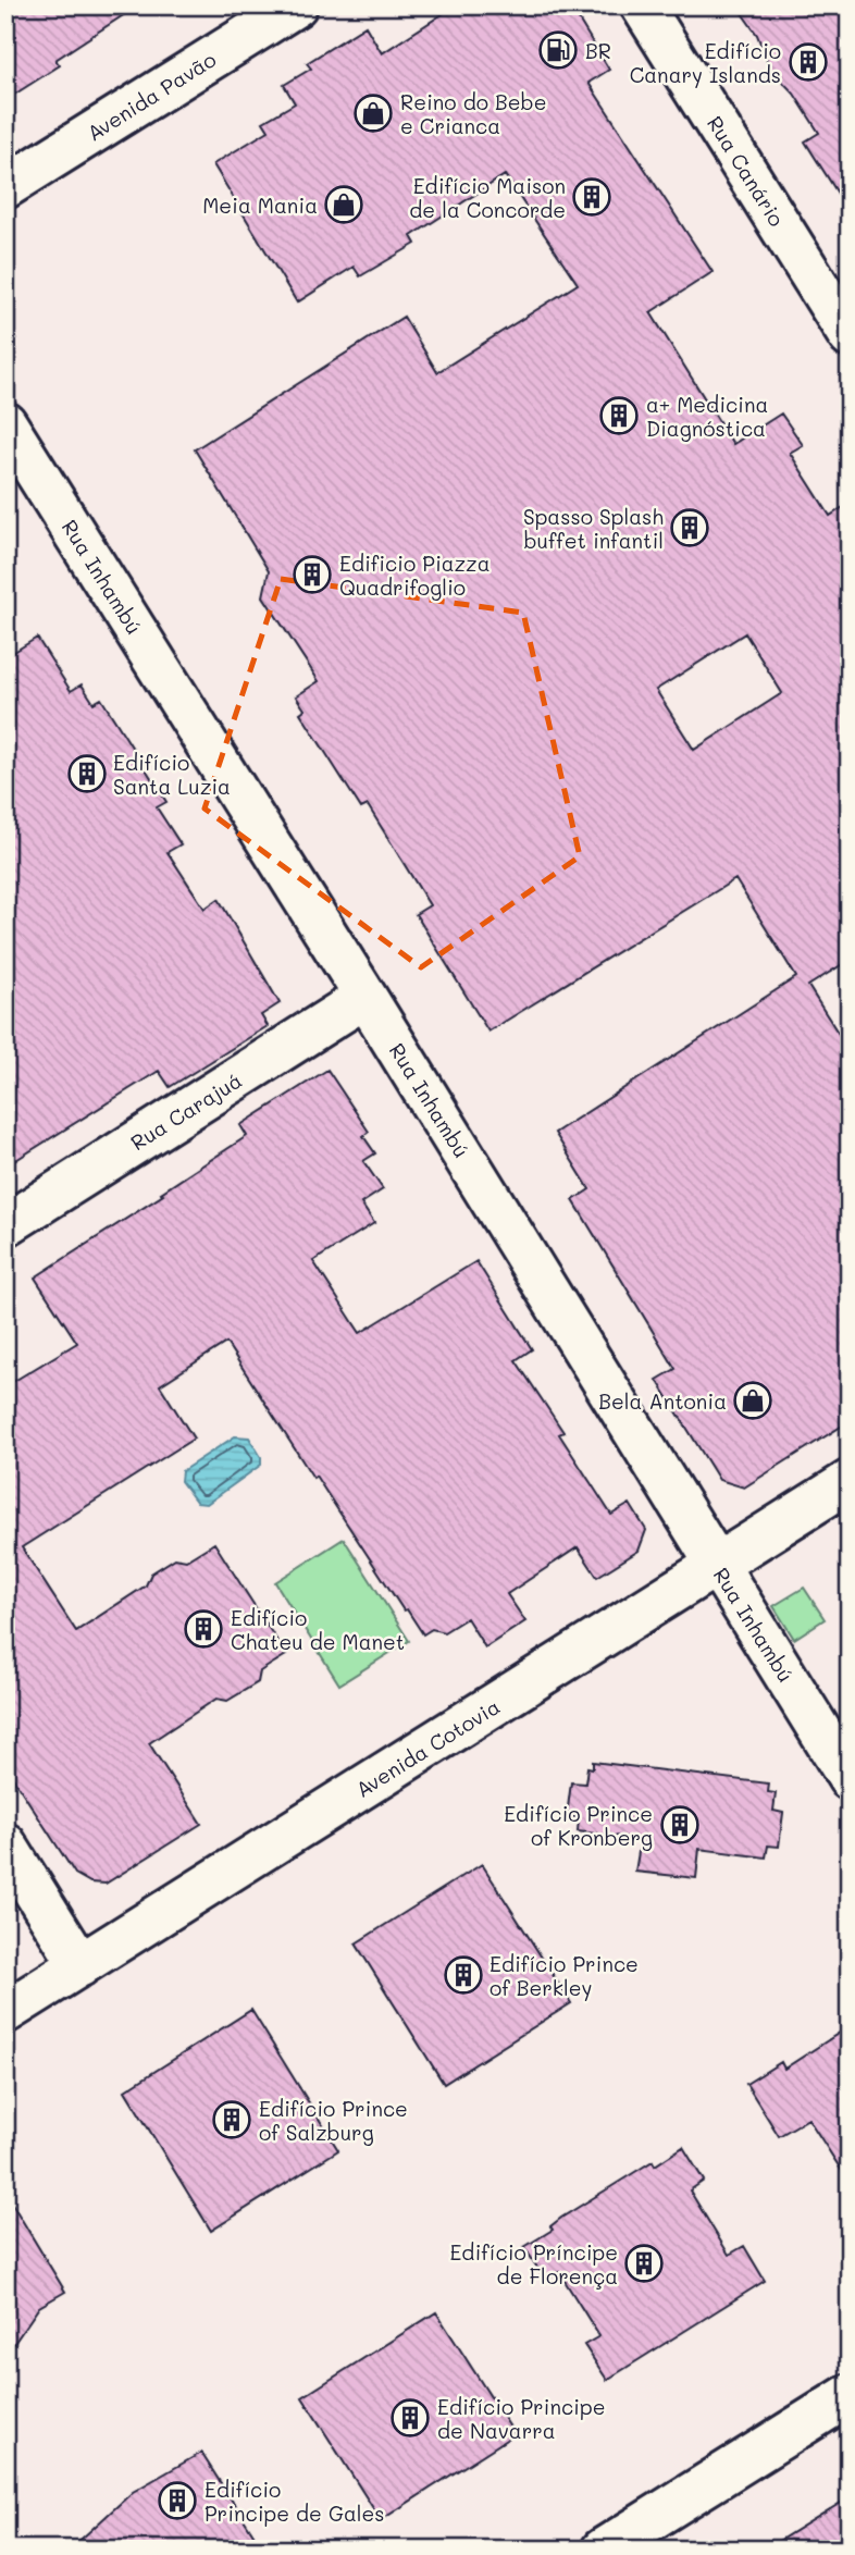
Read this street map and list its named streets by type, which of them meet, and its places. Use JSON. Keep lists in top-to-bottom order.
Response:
{
  "streets": {
    "street": [
      "Avenida Pavão",
      "Rua Canário",
      "Rua Inhambú",
      "Rua Carajuá",
      "Avenida Cotovia"
    ]
  },
  "crossings": [
    ["Rua Inhambú", "Rua Carajuá"],
    ["Rua Inhambú", "Avenida Cotovia"]
  ],
  "places": {
    "fuel station": ["BR"],
    "building": [
      "Edifício Canary Islands",
      "Edifício Maison de la Concorde",
      "a+ Medicina Diagnóstica",
      "Spasso Splash buffet infantil",
      "Edificio Piazza Quadrifoglio",
      "Edifício Santa Luzia",
      "Edifício Chateu de Manet",
      "Edifício Prince of Kronberg",
      "Edifício Prince of Berkley",
      "Edifício Prince of Salzburg",
      "Edifício Príncipe de Florença",
      "Edifício Principe de Navarra",
      "Edifício Principe de Gales"
    ],
    "shop": ["Reino do Bebe e Crianca", "Meia Mania", "Bela Antonia"]
  }
}
